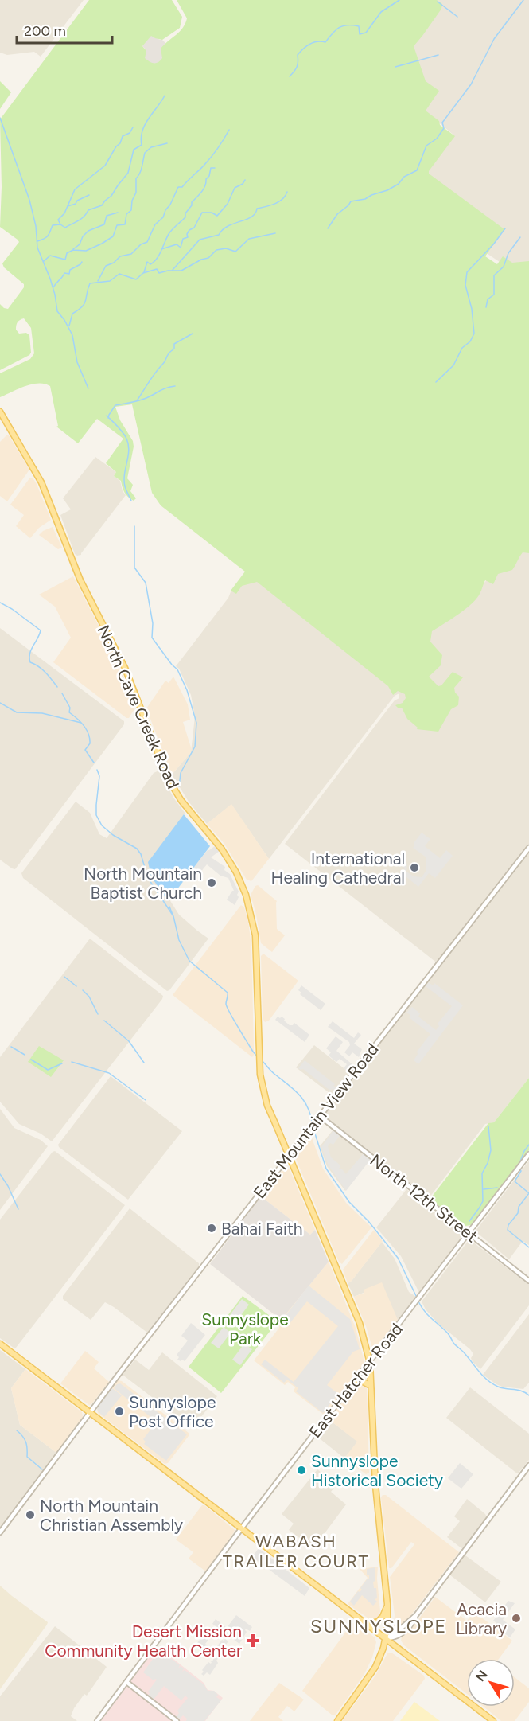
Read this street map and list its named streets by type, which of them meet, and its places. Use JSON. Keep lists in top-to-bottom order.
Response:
{
  "streets": {
    "main road": ["North Cave Creek Road"],
    "street": ["East Mountain View Road", "North 12th Street", "East Hatcher Road"]
  },
  "crossings": [
    ["North Cave Creek Road", "East Mountain View Road"],
    ["North Cave Creek Road", "East Hatcher Road"],
    ["East Mountain View Road", "North 12th Street"],
    ["North 12th Street", "East Hatcher Road"]
  ],
  "districts": ["WABASH TRAILER COURT", "SUNNYSLOPE"],
  "parks": ["Sunnyslope Park"],
  "places": {
    "other": [
      "International Healing Cathedral",
      "North Mountain Baptist Church",
      "Bahai Faith",
      "Sunnyslope Post Office",
      "Sunnyslope Historical Society",
      "North Mountain Christian Assembly",
      "Acacia Library"
    ],
    "health": ["Desert Mission Community Health Center"]
  },
  "scale_bar": "200 m",
  "north": "top left"
}
